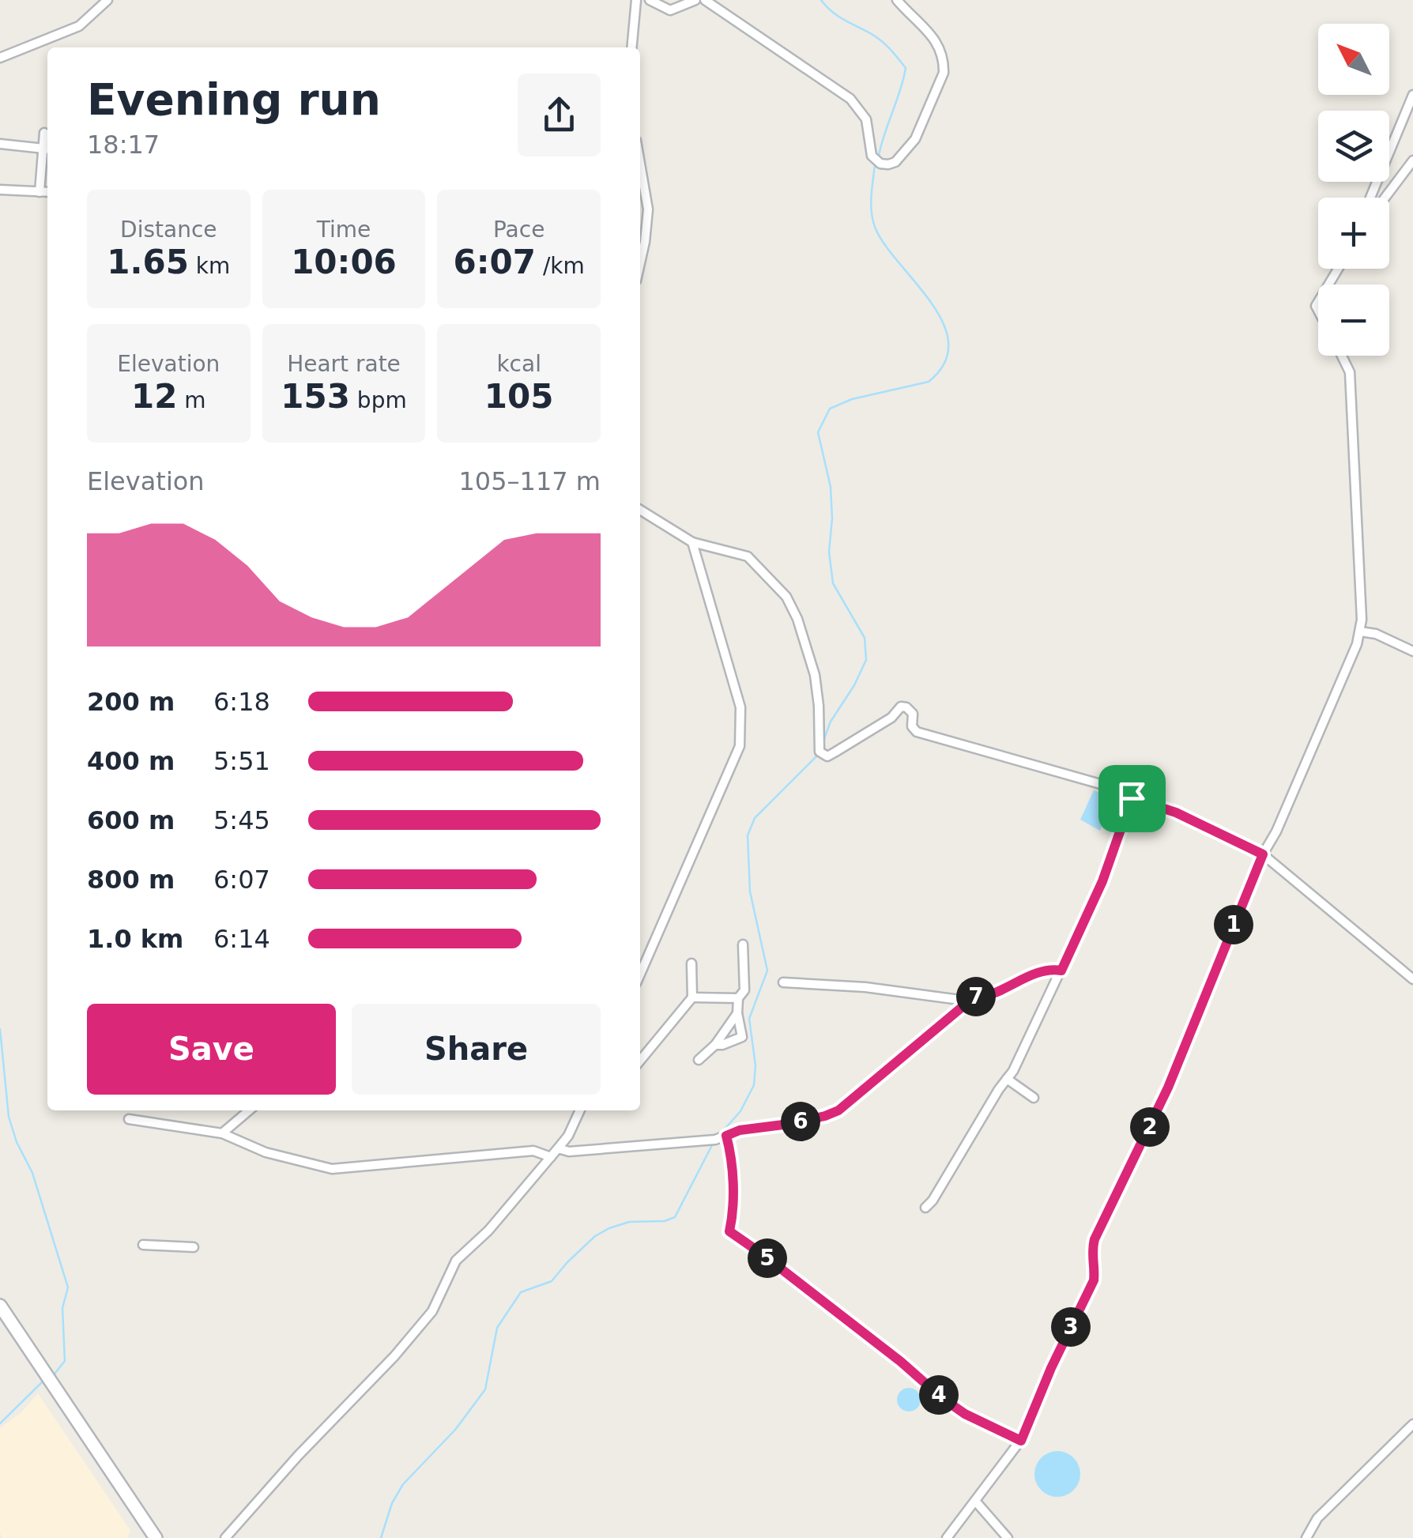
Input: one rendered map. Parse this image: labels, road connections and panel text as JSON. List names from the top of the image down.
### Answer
{
  "north": "top left",
  "page": {
    "map_buttons": ["+", "−"],
    "heading": ["Evening run", "18:17"],
    "stats": [
      ["Distance", "1.65 km"],
      ["Time", "10:06"],
      ["Pace", "6:07 /km"],
      ["Elevation", "12 m"],
      ["Heart rate", "153 bpm"],
      ["kcal", "105"]
    ],
    "chart": ["Elevation", "105–117 m"],
    "list": [
      {
        "name": "200 m",
        "note": "6:18"
      },
      {
        "name": "400 m",
        "note": "5:51"
      },
      {
        "name": "600 m",
        "note": "5:45"
      },
      {
        "name": "800 m",
        "note": "6:07"
      },
      {
        "name": "1.0 km",
        "note": "6:14"
      }
    ],
    "pins": [
      "1",
      "7",
      "6",
      "2",
      "5",
      "3",
      "4"
    ],
    "buttons": ["Save", "Share"]
  }
}
